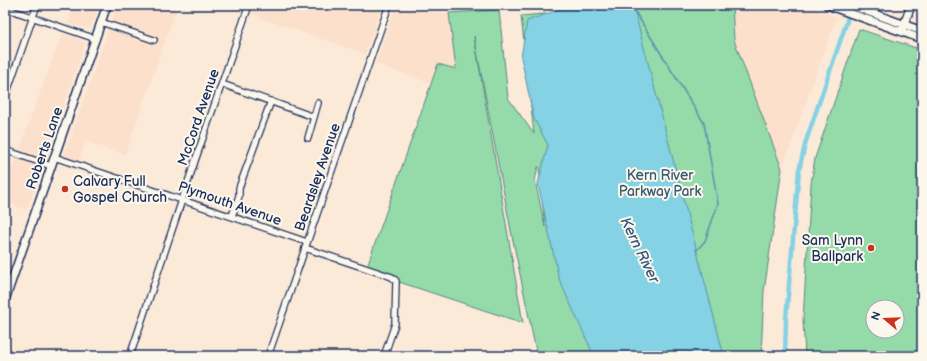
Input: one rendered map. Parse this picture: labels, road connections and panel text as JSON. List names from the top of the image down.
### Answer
{
  "streets": {
    "main road": ["Roberts Lane"],
    "street": ["McCord Avenue", "Beardsley Avenue", "Plymouth Avenue"]
  },
  "crossings": [
    ["McCord Avenue", "Plymouth Avenue"],
    ["Roberts Lane", "Plymouth Avenue"],
    ["Beardsley Avenue", "Plymouth Avenue"]
  ],
  "water": ["Kern River"],
  "parks": ["Kern River Parkway Park"],
  "places": ["Calvary Full Gospel Church", "Sam Lynn Ballpark"],
  "north": "left"
}
